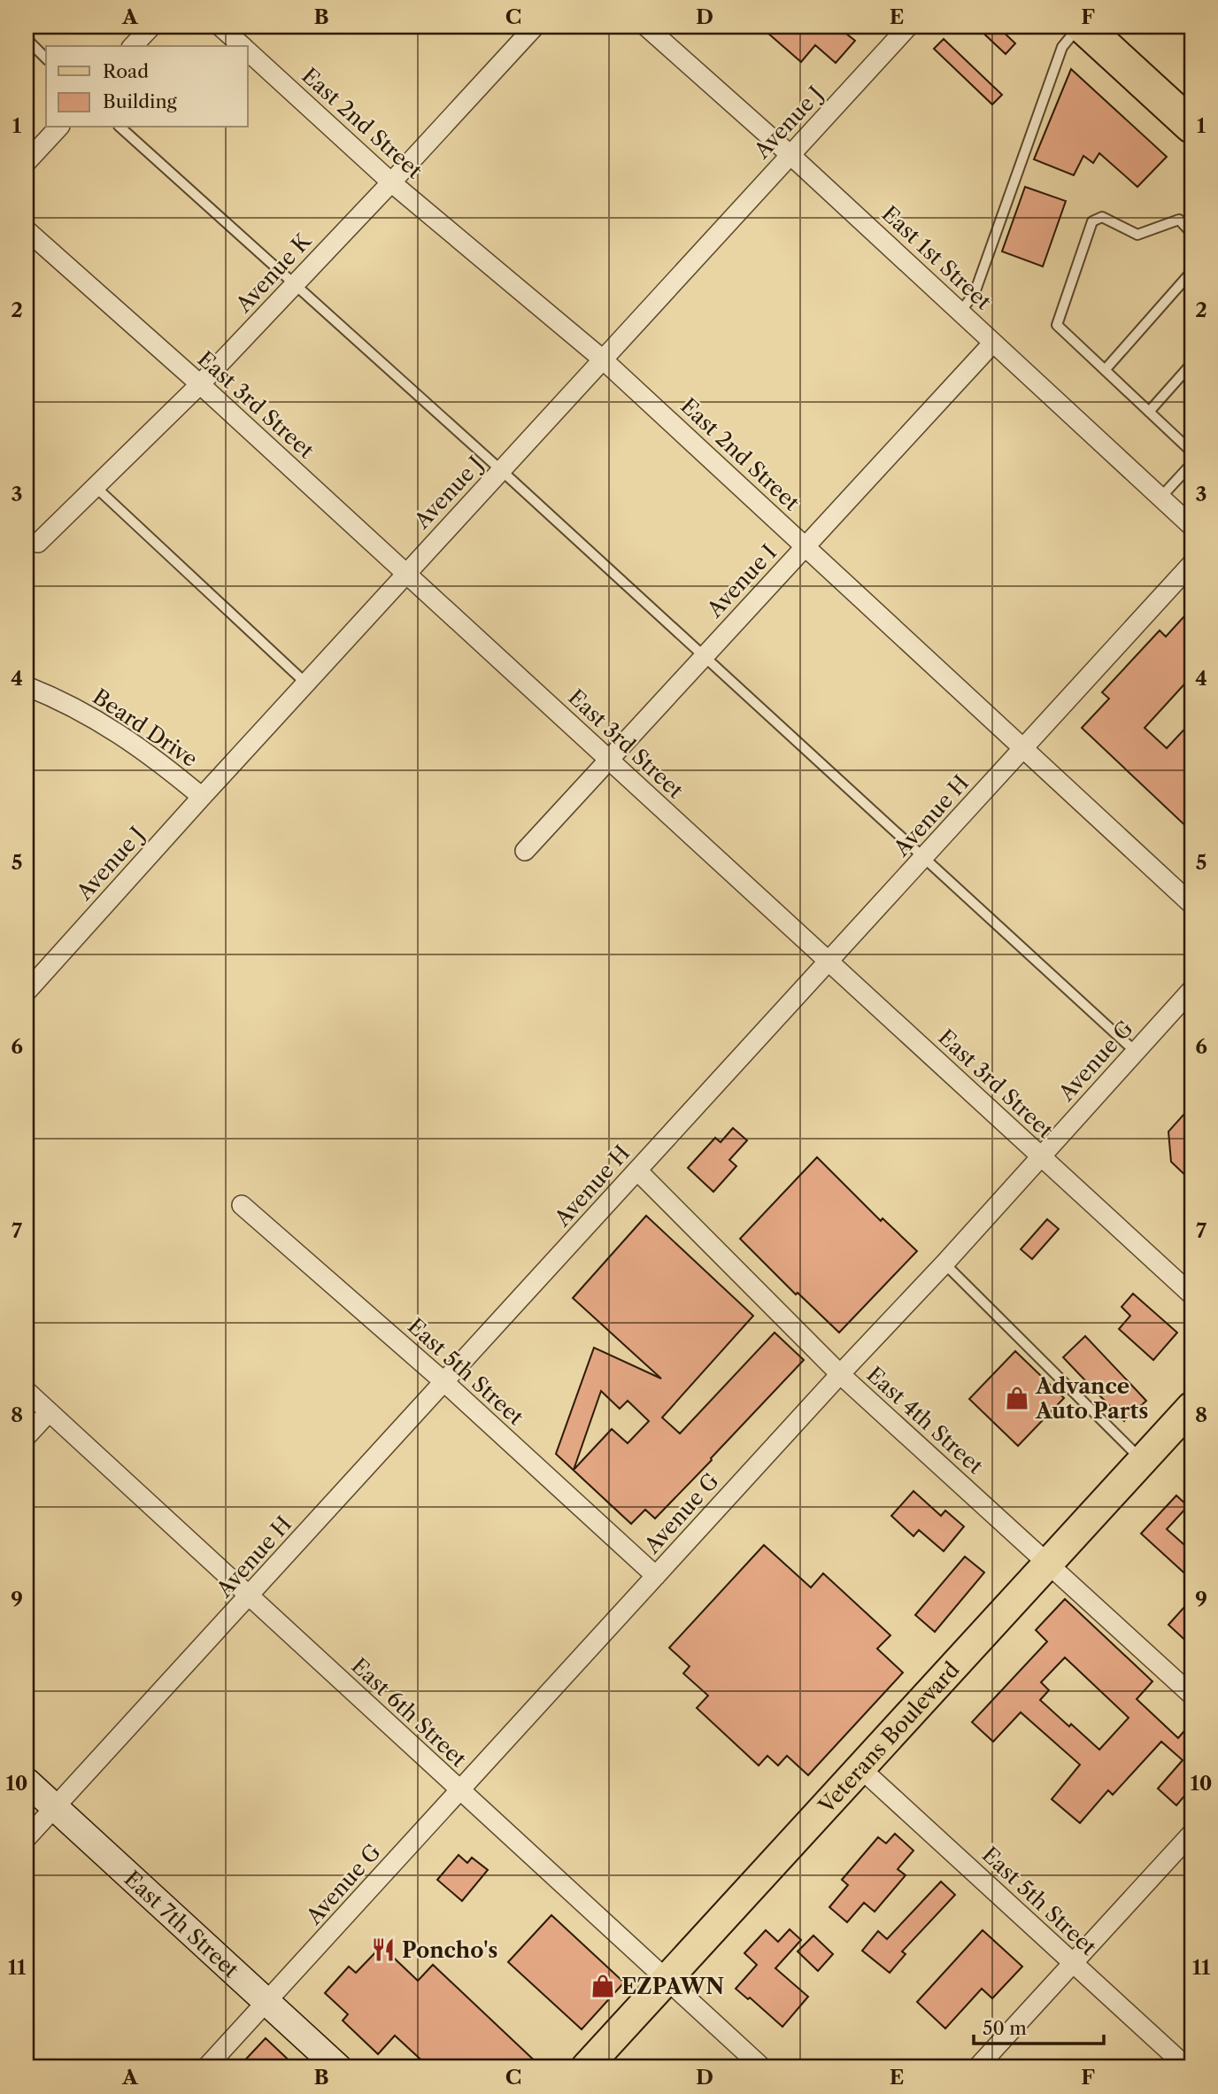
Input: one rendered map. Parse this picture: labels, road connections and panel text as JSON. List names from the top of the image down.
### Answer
{
  "streets": {
    "main road": ["Veterans Boulevard"],
    "street": [
      "Avenue J",
      "East 2nd Street",
      "East 1st Street",
      "Avenue K",
      "East 3rd Street",
      "Avenue I",
      "Beard Drive",
      "Avenue H",
      "Avenue G",
      "East 5th Street",
      "East 4th Street",
      "East 6th Street",
      "East 7th Street"
    ]
  },
  "crossings": [
    ["Avenue J", "East 2nd Street"],
    ["Avenue J", "East 1st Street"],
    ["Avenue J", "East 3rd Street"],
    ["Avenue J", "Beard Drive"],
    ["East 2nd Street", "Avenue K"],
    ["East 2nd Street", "Avenue I"],
    ["East 2nd Street", "Avenue H"],
    ["East 1st Street", "Avenue I"],
    ["Avenue K", "East 3rd Street"],
    ["East 3rd Street", "Avenue I"],
    ["East 3rd Street", "Avenue H"],
    ["East 3rd Street", "Avenue G"],
    ["Avenue H", "East 5th Street"],
    ["Avenue H", "East 4th Street"],
    ["Avenue H", "East 6th Street"],
    ["Avenue H", "East 7th Street"],
    ["Avenue G", "East 5th Street"],
    ["Avenue G", "East 4th Street"],
    ["Avenue G", "East 6th Street"],
    ["Avenue G", "East 7th Street"],
    ["East 5th Street", "Veterans Boulevard"],
    ["East 4th Street", "Veterans Boulevard"],
    ["East 6th Street", "Veterans Boulevard"]
  ],
  "places": {
    "shop": ["Advance Auto Parts", "EZPAWN"],
    "restaurant": ["Poncho's"]
  },
  "legend": ["Road", "Building"],
  "scale_bar": "50 m",
  "grid": {
    "columns": [
      "A",
      "B",
      "C",
      "D",
      "E",
      "F"
    ],
    "rows": [
      "1",
      "2",
      "3",
      "4",
      "5",
      "6",
      "7",
      "8",
      "9",
      "10",
      "11"
    ]
  }
}
